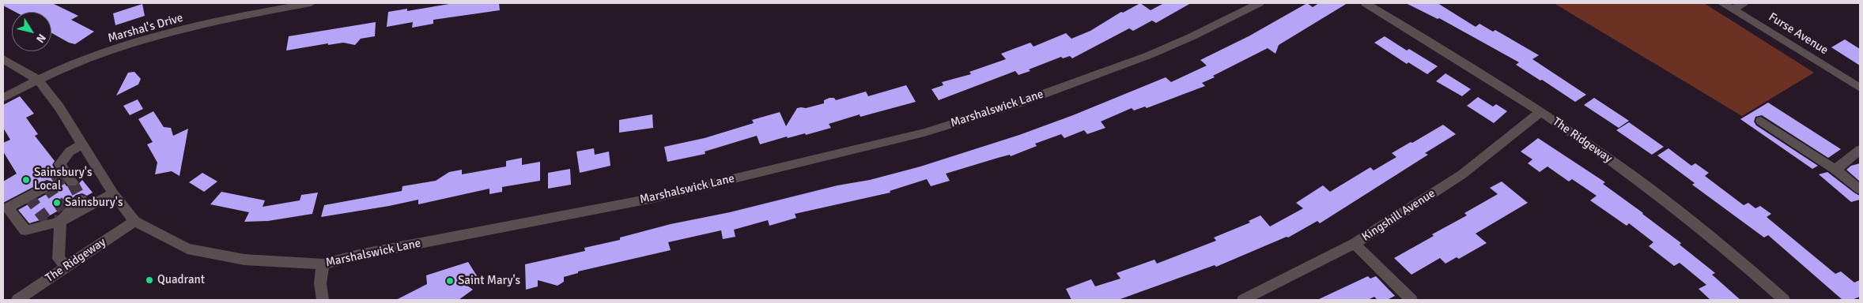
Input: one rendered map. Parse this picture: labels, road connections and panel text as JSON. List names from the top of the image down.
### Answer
{
  "streets": {
    "street": [
      "Marshal's Drive",
      "Furse Avenue",
      "Marshalswick Lane",
      "The Ridgeway",
      "Kingshill Avenue"
    ]
  },
  "crossings": [
    ["Marshal's Drive", "Marshalswick Lane"],
    ["Marshalswick Lane", "The Ridgeway"],
    ["The Ridgeway", "Kingshill Avenue"]
  ],
  "places": [
    "Sainsbury's Local",
    "Sainsbury's",
    "Quadrant",
    "Saint Mary's"
  ],
  "north": "bottom right"
}
